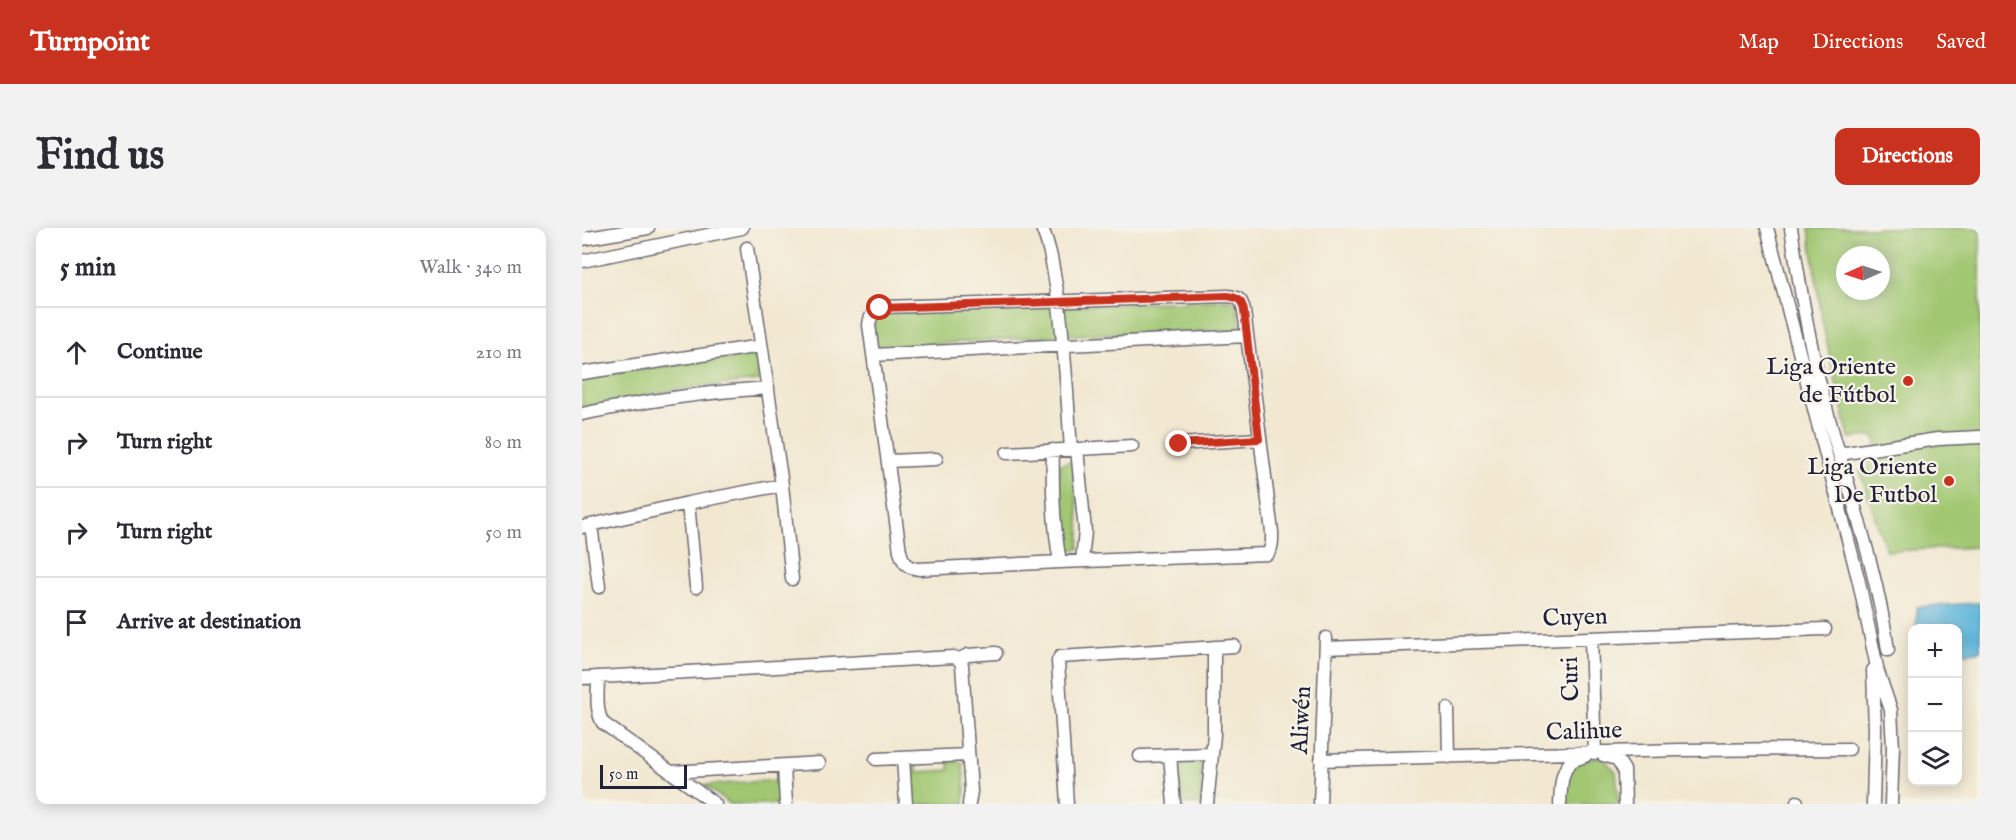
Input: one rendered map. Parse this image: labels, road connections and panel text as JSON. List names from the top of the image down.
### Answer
{
  "streets": {
    "street": [
      "Cuyen",
      "Curi",
      "Aliwén",
      "Calihue"
    ]
  },
  "crossings": [
    ["Cuyen", "Curi"],
    ["Cuyen", "Aliwén"],
    ["Curi", "Calihue"],
    ["Aliwén", "Calihue"]
  ],
  "places": ["Liga Oriente de Fútbol", "Liga Oriente De Futbol"],
  "scale_bar": "50 m",
  "north": "left",
  "page": {
    "header": "Turnpoint",
    "nav": ["Map", "Directions", "Saved"],
    "buttons": "Directions",
    "title": "Find us",
    "heading": ["5 min", "Walk · 340 m"],
    "list": [
      ["Continue", "210 m"],
      ["Turn right", "80 m"],
      ["Turn right", "50 m"],
      "Arrive at destination"
    ],
    "map_buttons": ["+", "−"],
    "scale": "50 m"
  }
}
